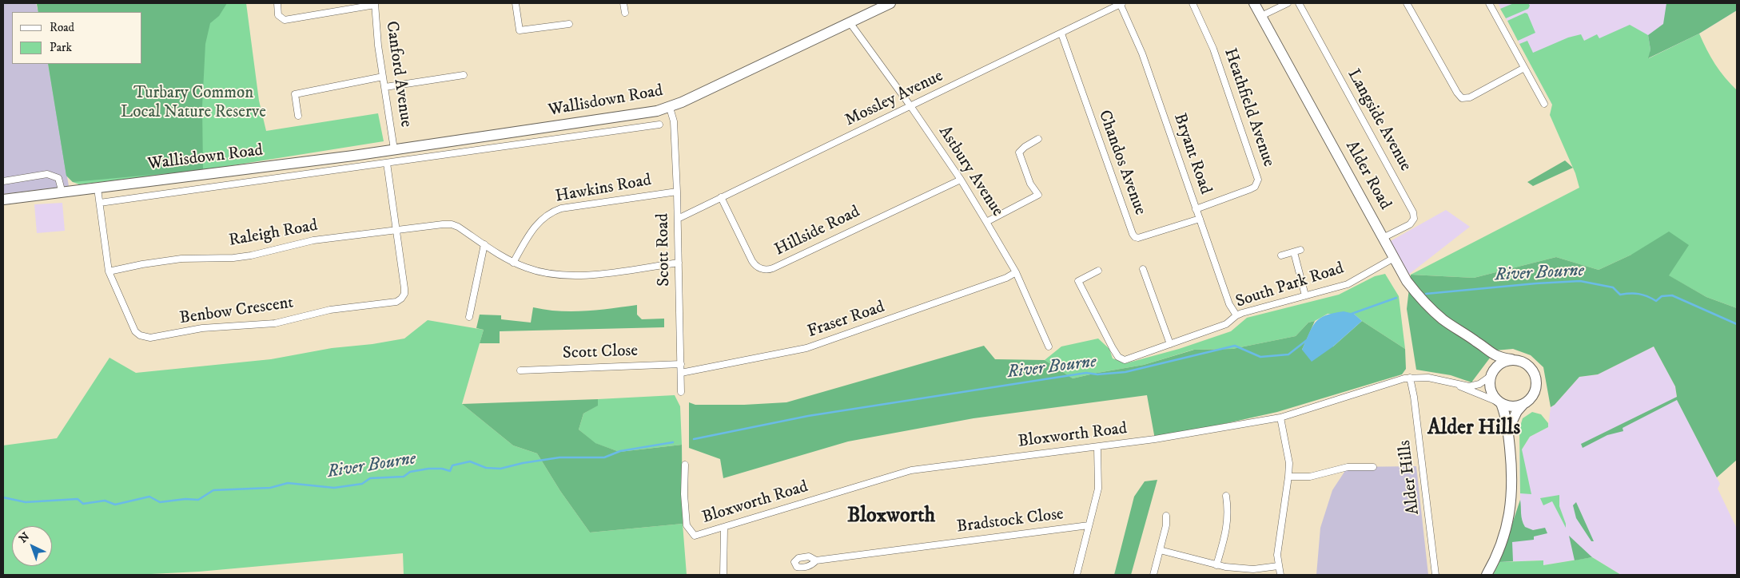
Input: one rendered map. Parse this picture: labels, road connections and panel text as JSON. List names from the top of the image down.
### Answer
{
  "streets": {
    "main road": ["Wallisdown Road", "Alder Road"],
    "street": [
      "Canford Avenue",
      "Mossley Avenue",
      "Heathfield Avenue",
      "Langside Avenue",
      "Bryant Road",
      "Chandos Avenue",
      "Astbury Avenue",
      "Hawkins Road",
      "Hillside Road",
      "Raleigh Road",
      "Scott Road",
      "South Park Road",
      "Benbow Crescent",
      "Fraser Road",
      "Scott Close",
      "Bloxworth Road",
      "Alder Hills",
      "Bradstock Close"
    ]
  },
  "crossings": [
    ["Canford Avenue", "Wallisdown Road"],
    ["Mossley Avenue", "Bryant Road"],
    ["Mossley Avenue", "Chandos Avenue"],
    ["Mossley Avenue", "Astbury Avenue"],
    ["Mossley Avenue", "Hillside Road"],
    ["Mossley Avenue", "Scott Road"],
    ["Wallisdown Road", "Astbury Avenue"],
    ["Wallisdown Road", "Scott Road"],
    ["Wallisdown Road", "Benbow Crescent"],
    ["Heathfield Avenue", "Bryant Road"],
    ["Langside Avenue", "Alder Road"],
    ["Bryant Road", "Chandos Avenue"],
    ["Bryant Road", "South Park Road"],
    ["Astbury Avenue", "Hillside Road"],
    ["Astbury Avenue", "Fraser Road"],
    ["Alder Road", "South Park Road"],
    ["Alder Road", "Bloxworth Road"],
    ["Hawkins Road", "Raleigh Road"],
    ["Hawkins Road", "Scott Road"],
    ["Raleigh Road", "Scott Road"],
    ["Raleigh Road", "Benbow Crescent"],
    ["Scott Road", "Fraser Road"],
    ["Scott Road", "Scott Close"],
    ["Bloxworth Road", "Alder Hills"]
  ],
  "districts": ["Alder Hills", "Bloxworth"],
  "water": ["River Bourne"],
  "parks": ["Turbary Common Local Nature Reserve"],
  "legend": ["Road", "Park"],
  "north": "top left"
}
